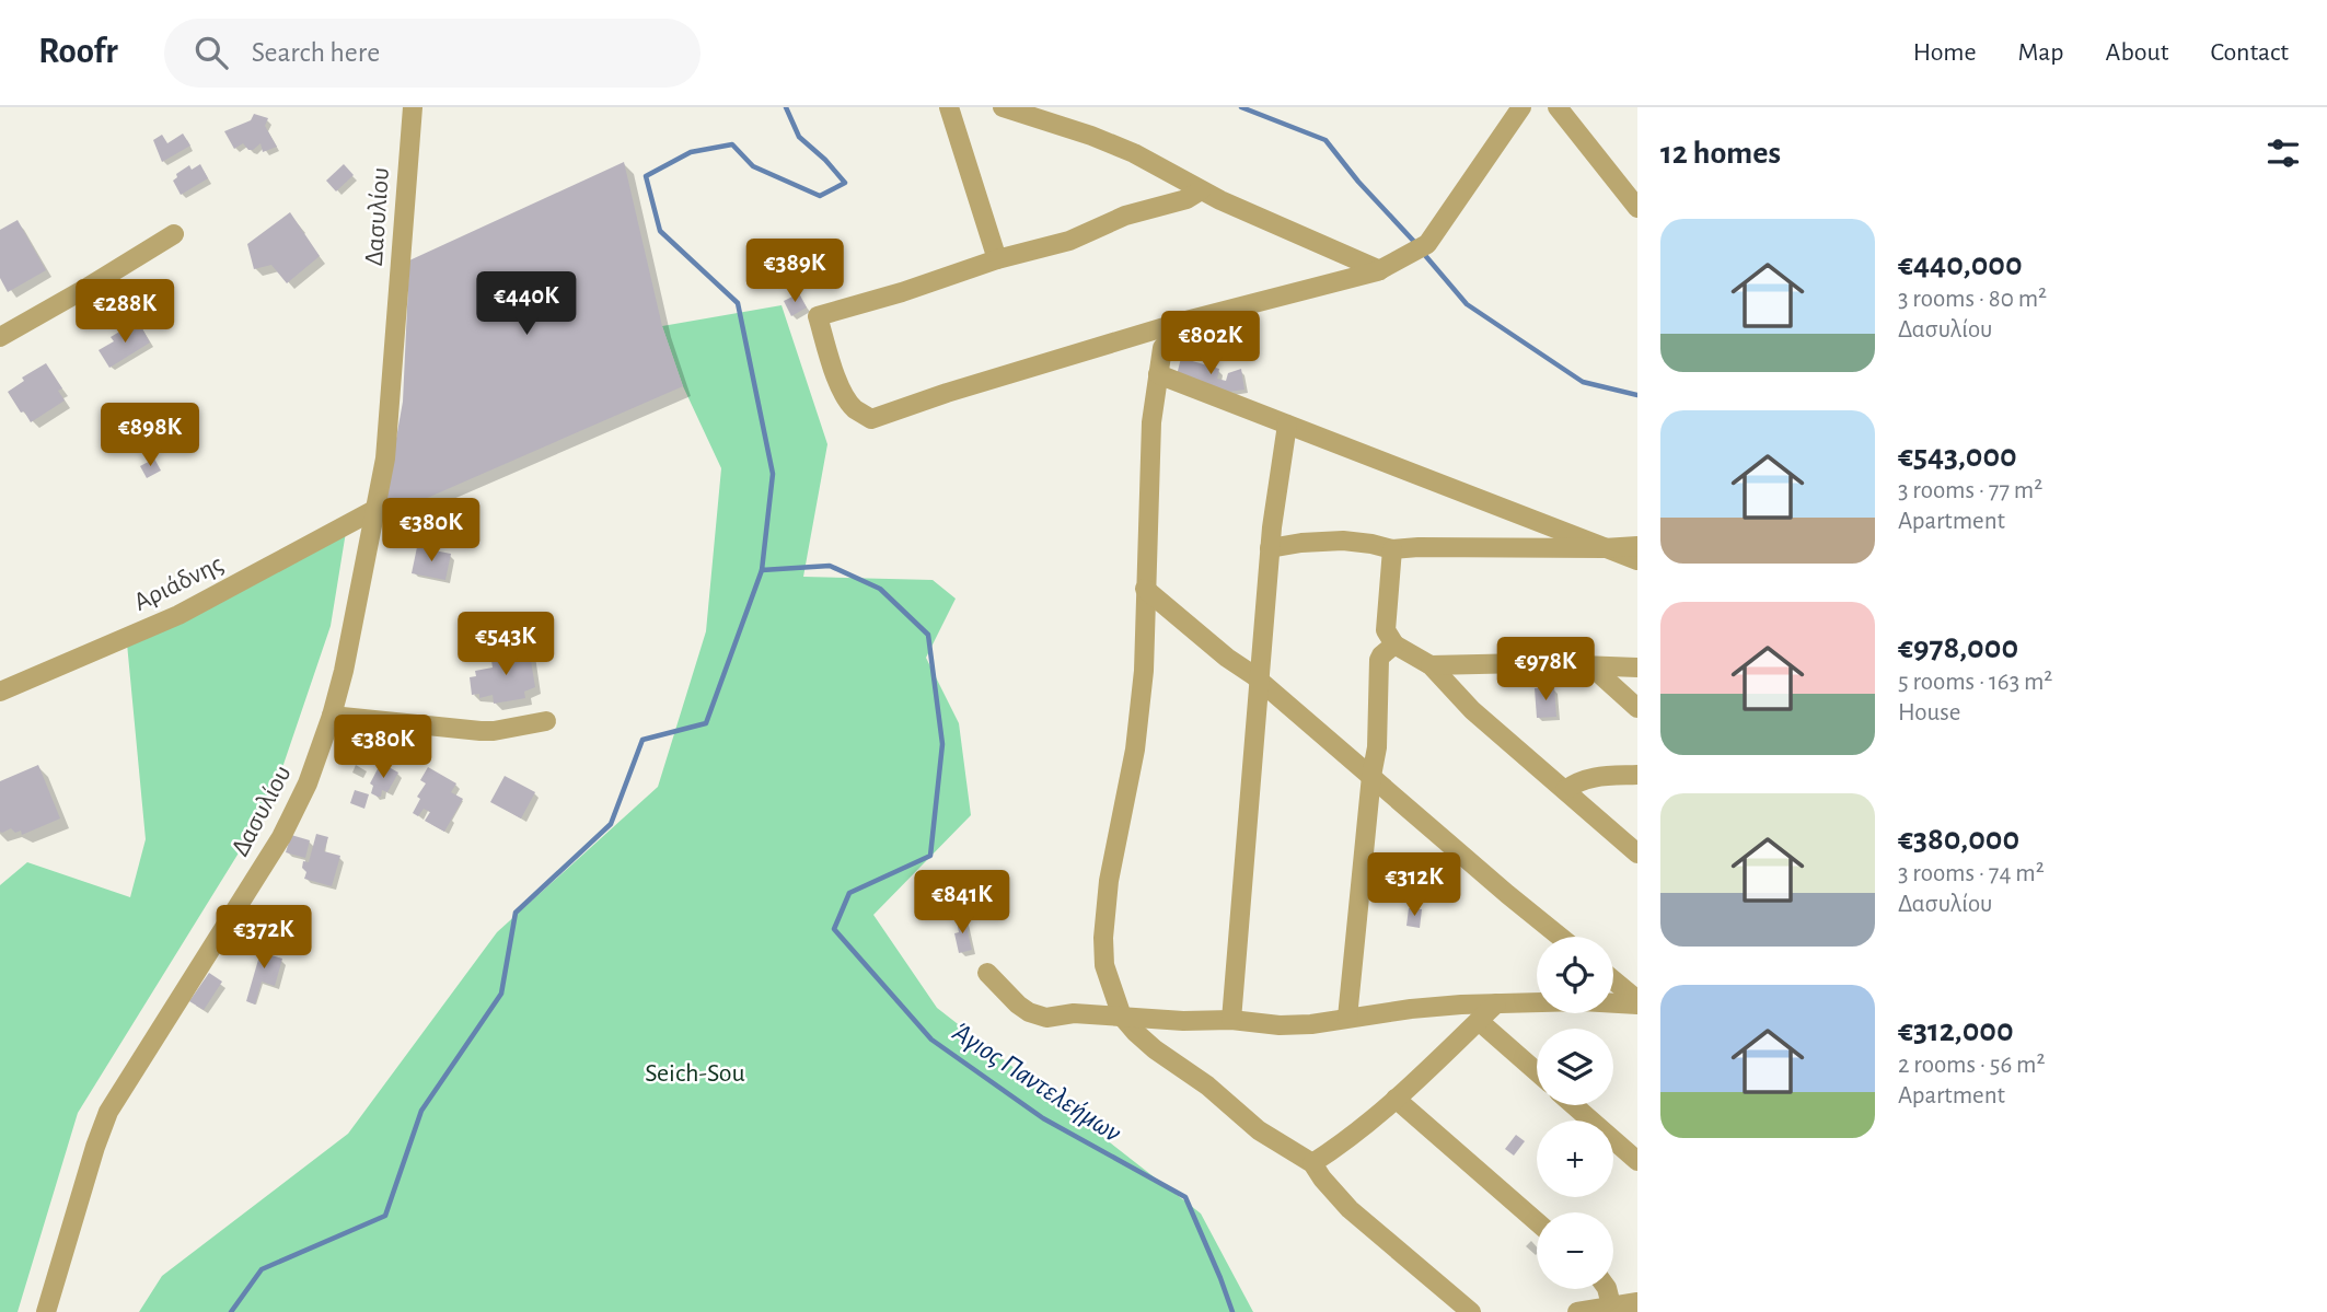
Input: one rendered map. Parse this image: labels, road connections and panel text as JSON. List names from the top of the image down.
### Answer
{
  "streets": {
    "street": ["Δασυλίου", "Αριάδνης"]
  },
  "crossings": [
    ["Δασυλίου", "Αριάδνης"]
  ],
  "water": ["Άγιος Παντελεήμων"],
  "parks": ["Seich-Sou"],
  "page": {
    "header": "Roofr",
    "search": "Search here",
    "nav": [
      "Home",
      "Map",
      "About",
      "Contact"
    ],
    "heading": "12 homes",
    "list": [
      {
        "name": "€440,000",
        "note": "3 rooms · 80 m² · Δασυλίου"
      },
      {
        "name": "€543,000",
        "note": "3 rooms · 77 m² · Apartment"
      },
      {
        "name": "€978,000",
        "note": "5 rooms · 163 m² · House"
      },
      {
        "name": "€380,000",
        "note": "3 rooms · 74 m² · Δασυλίου"
      },
      {
        "name": "€312,000",
        "note": "2 rooms · 56 m² · Apartment"
      }
    ],
    "price": [
      "€389K",
      "€440K",
      "€288K",
      "€802K",
      "€898K",
      "€380K",
      "€543K",
      "€978K",
      "€380K",
      "€312K",
      "€841K",
      "€372K"
    ],
    "map_buttons": ["+", "−"]
  }
}
